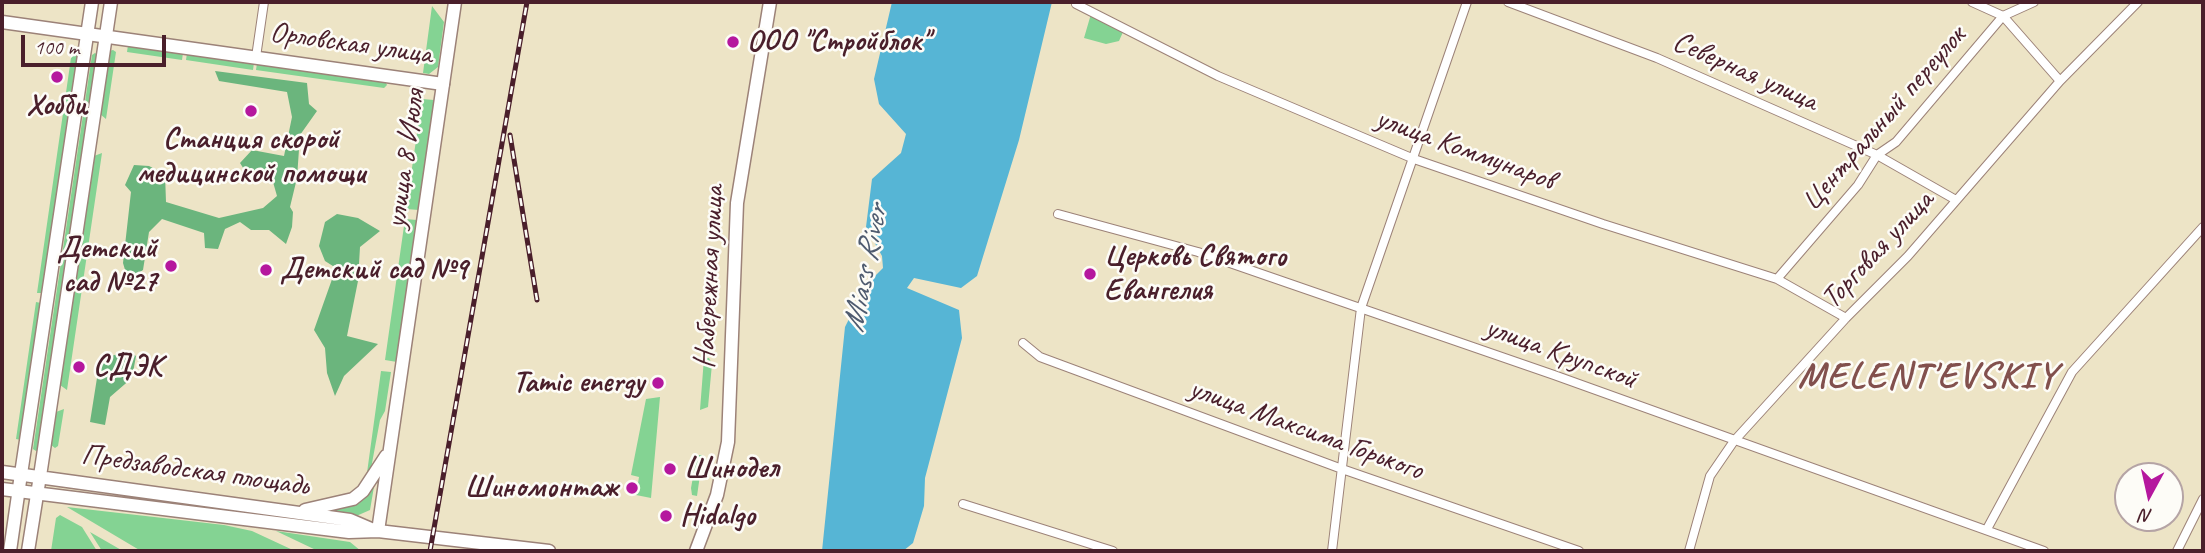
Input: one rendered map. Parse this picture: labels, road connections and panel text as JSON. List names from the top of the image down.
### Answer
{
  "streets": {
    "main road": [
      "Орловская улица",
      "улица 8 Июля",
      "Набережная улица",
      "Предзаводская площадь"
    ],
    "street": [
      "Северная улица",
      "Центральный переулок",
      "улица Коммунаров",
      "Торговая улица",
      "улица Крупской",
      "улица Максима Горького"
    ]
  },
  "crossings": [
    ["Орловская улица", "улица 8 Июля"],
    ["Северная улица", "Центральный переулок"],
    ["Северная улица", "Торговая улица"],
    ["Центральный переулок", "улица Коммунаров"],
    ["улица Коммунаров", "Торговая улица"],
    ["улица 8 Июля", "Предзаводская площадь"],
    ["Торговая улица", "улица Крупской"]
  ],
  "districts": ["MELENT'EVSKIY"],
  "water": ["Miass River"],
  "places": [
    "ООО \"Стройблок\"",
    "Хобби",
    "Станция скорой медицинской помощи",
    "Детский сад №27",
    "Детский сад №9",
    "Церковь Святого Евангелия",
    "СДЭК",
    "Tamic energy",
    "Шинодел",
    "Шиномонтаж",
    "Hidalgo"
  ],
  "scale_bar": "100 m",
  "north": "bottom"
}
